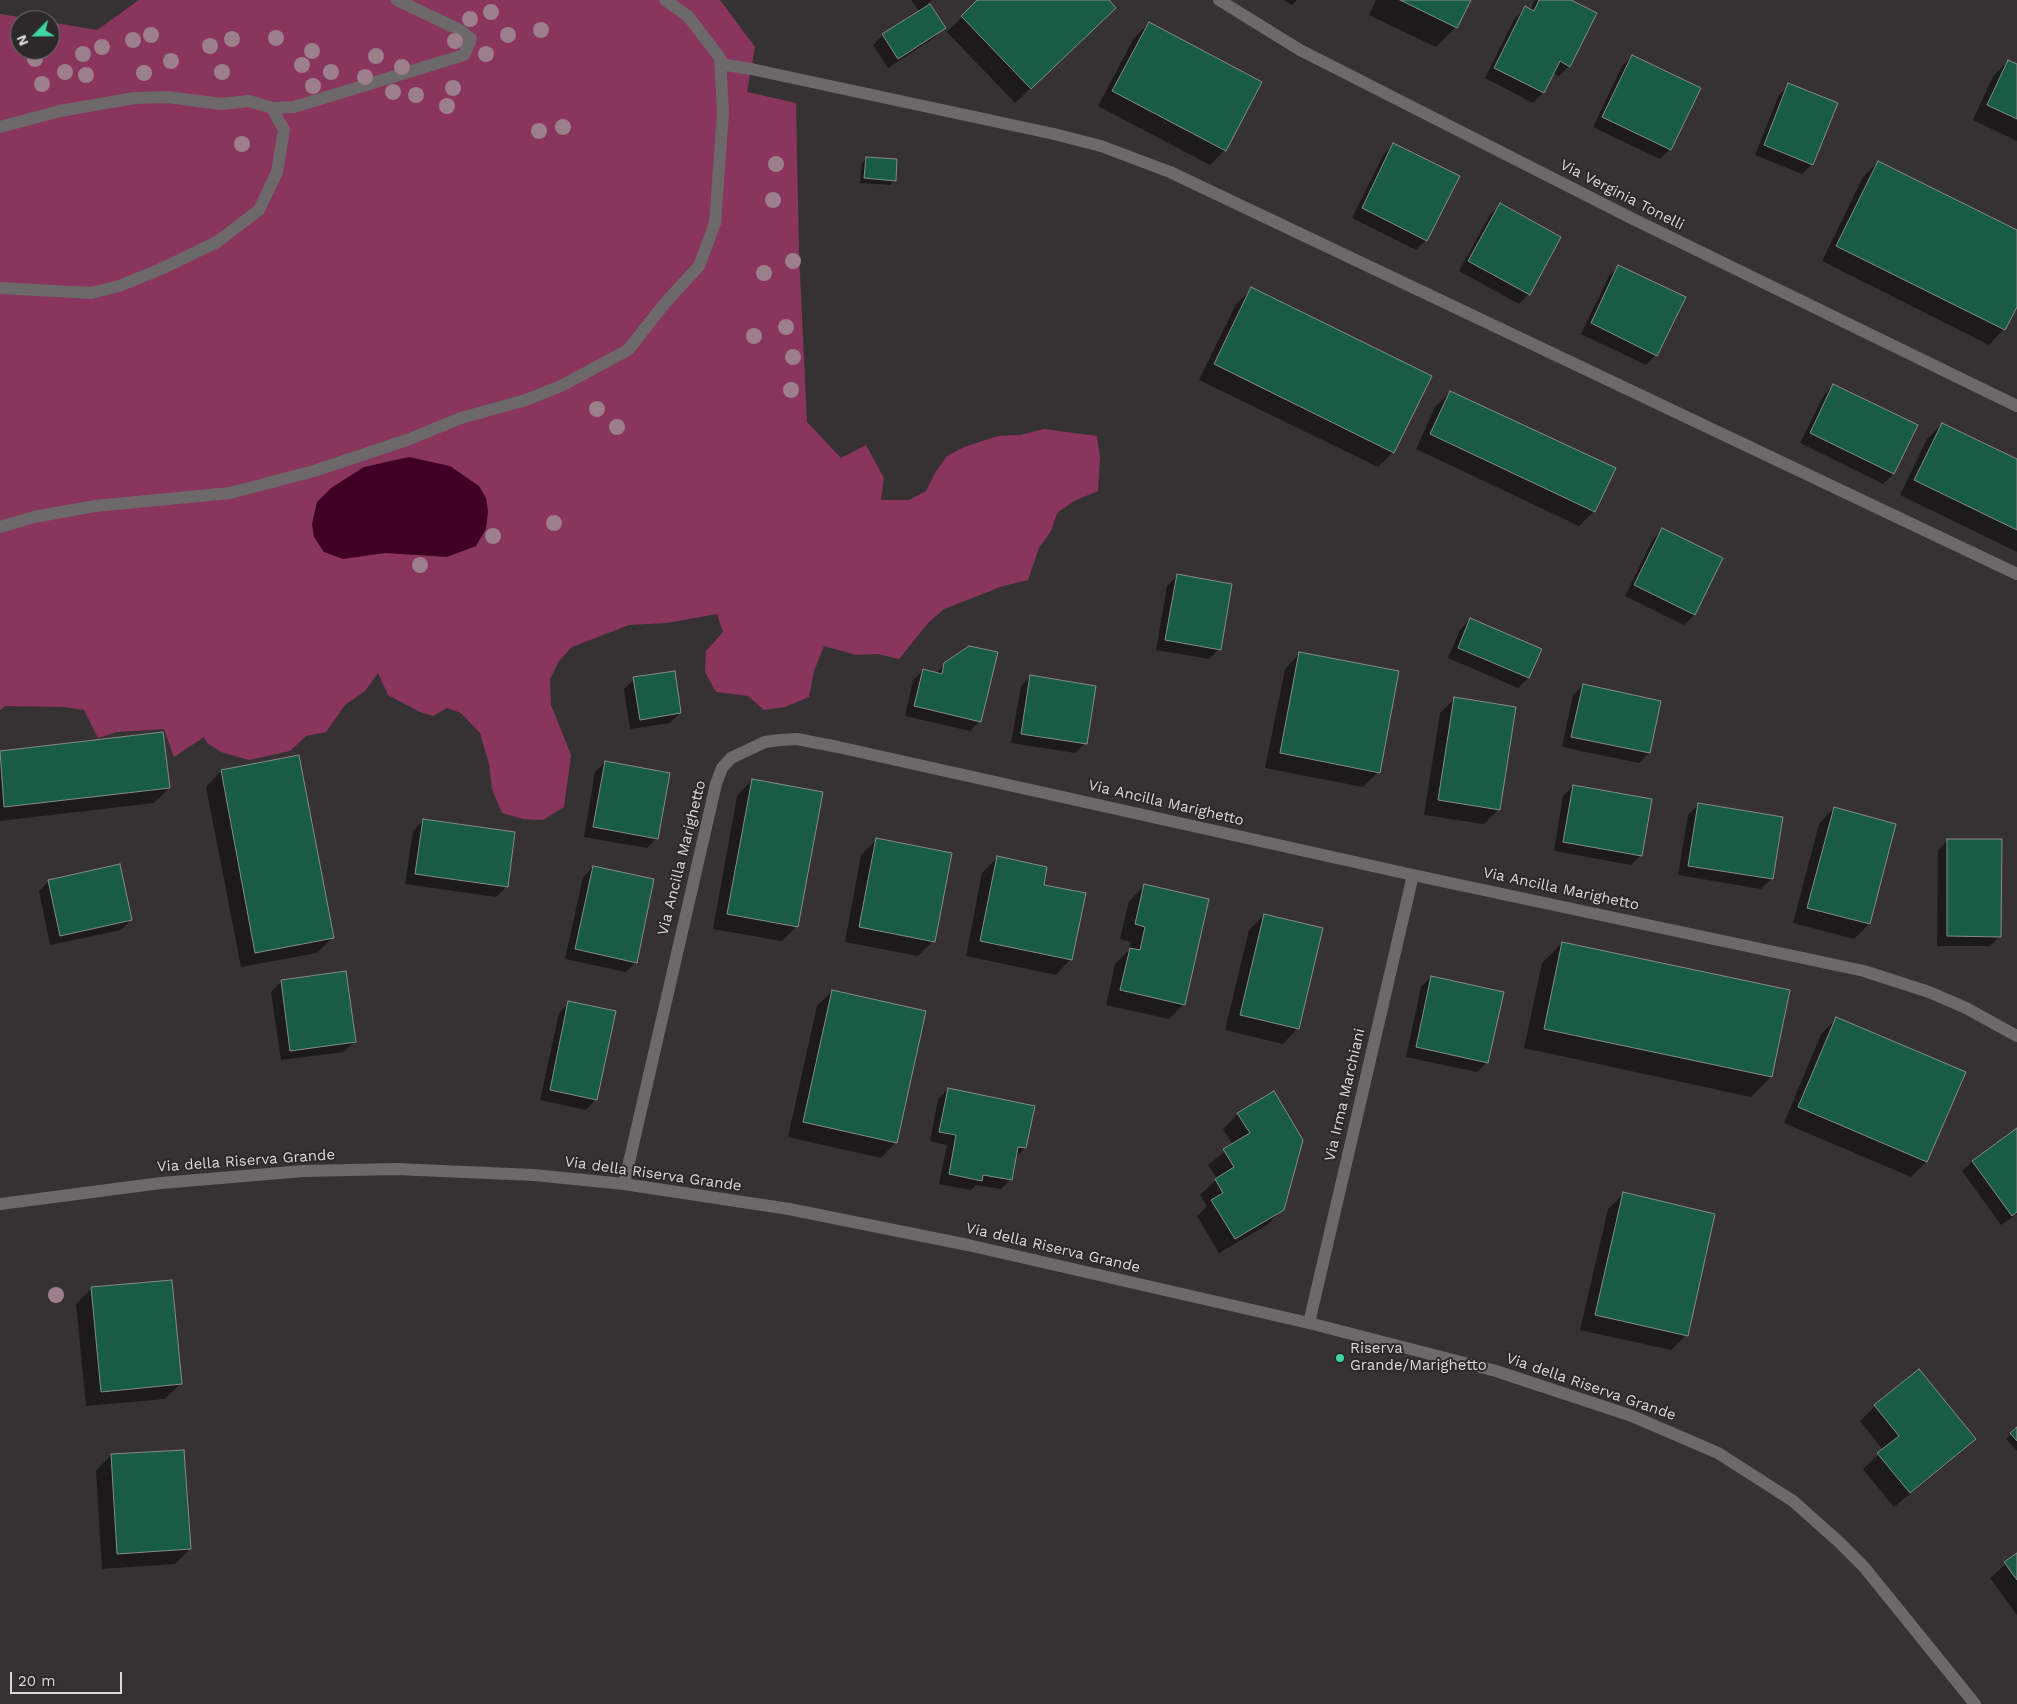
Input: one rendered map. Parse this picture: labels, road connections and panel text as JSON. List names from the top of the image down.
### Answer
{
  "streets": {
    "street": [
      "Via Verginia Tonelli",
      "Via Ancilla Marighetto",
      "Via Irma Marchiani",
      "Via della Riserva Grande"
    ]
  },
  "crossings": [
    ["Via Ancilla Marighetto", "Via Irma Marchiani"],
    ["Via Ancilla Marighetto", "Via della Riserva Grande"],
    ["Via Irma Marchiani", "Via della Riserva Grande"]
  ],
  "places": ["Riserva Grande/Marighetto"],
  "scale_bar": "20 m",
  "north": "bottom left"
}
